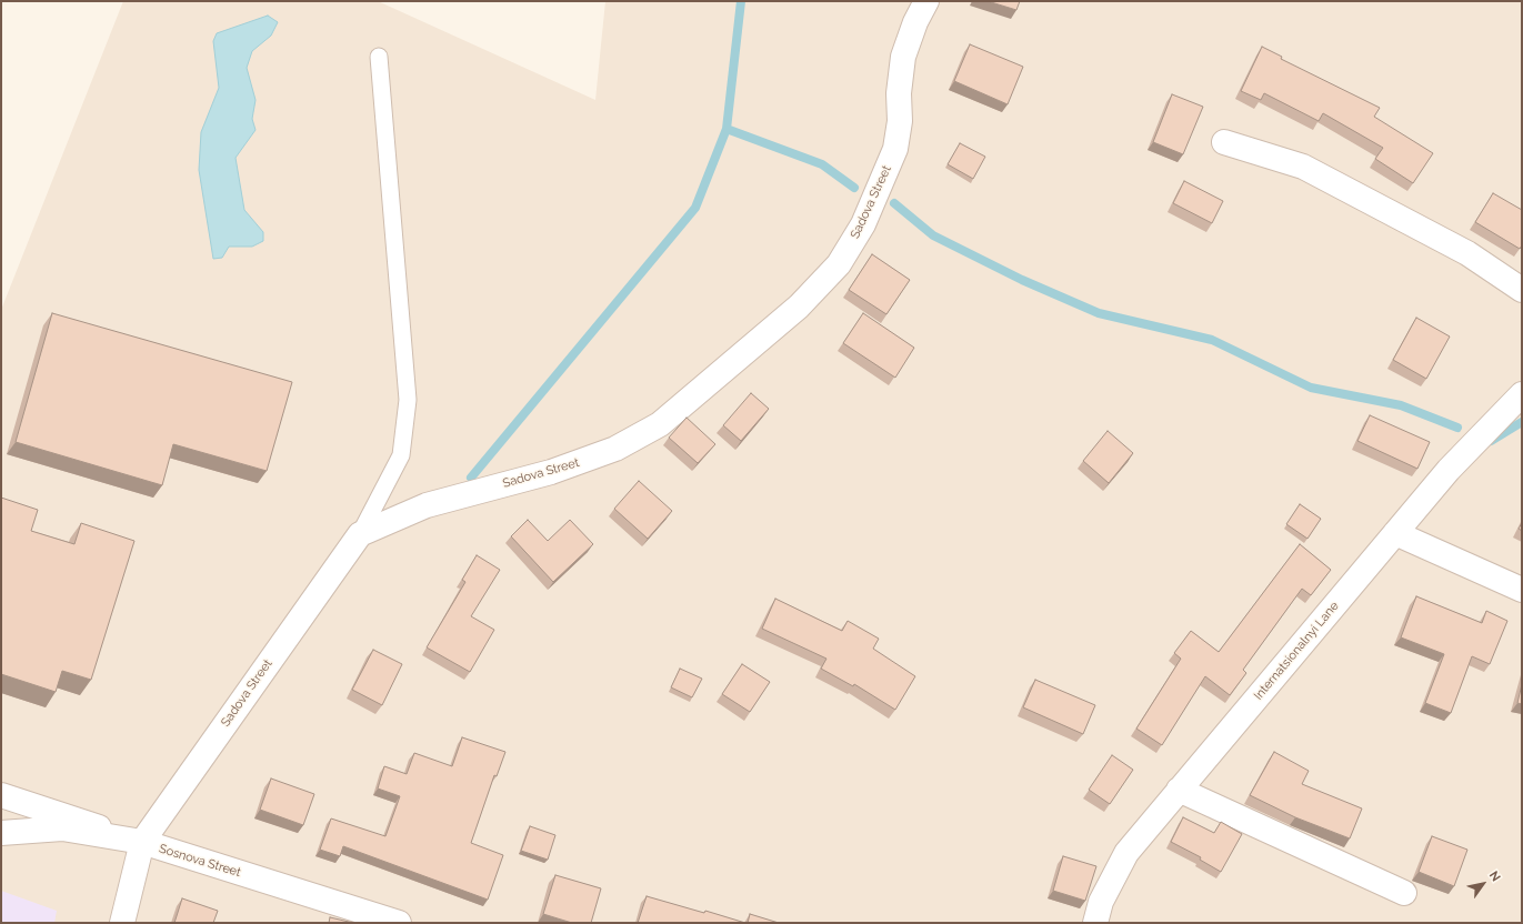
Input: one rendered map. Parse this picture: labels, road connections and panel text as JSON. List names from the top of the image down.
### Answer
{
  "streets": {
    "street": ["Sadova Street", "Internatsionalnyi Lane", "Sosnova Street"]
  },
  "crossings": [
    ["Sadova Street", "Sosnova Street"]
  ],
  "north": "top right"
}
